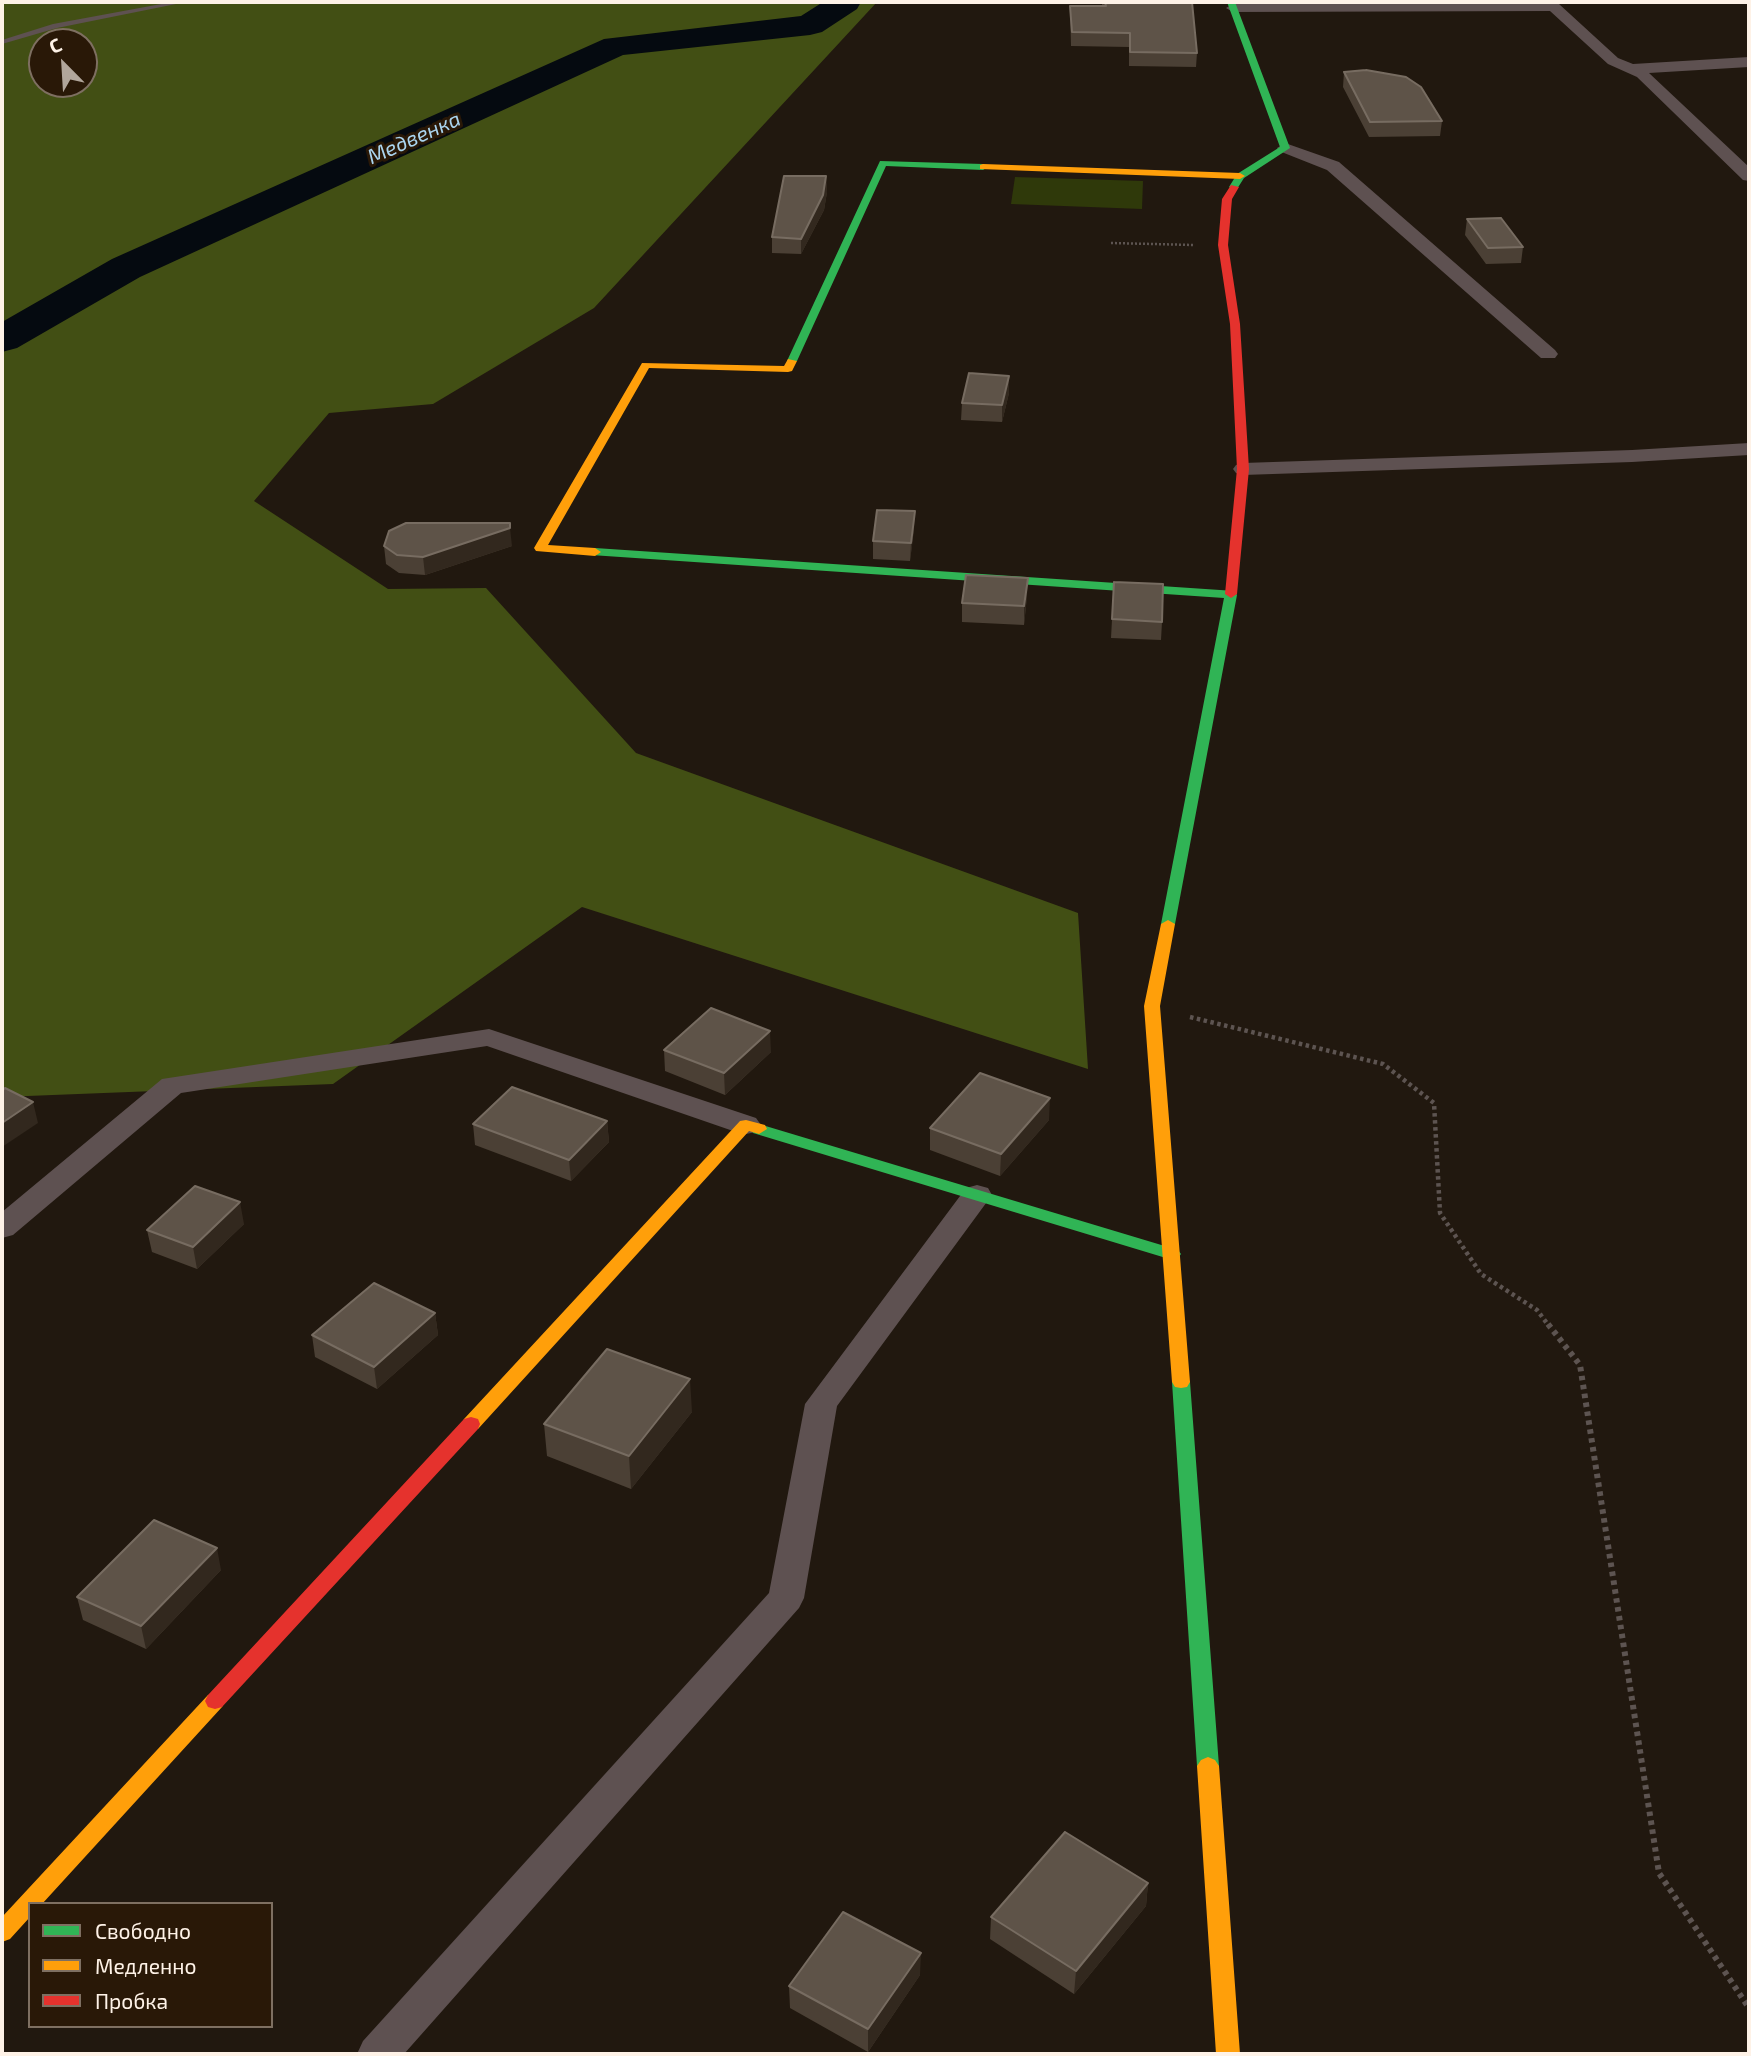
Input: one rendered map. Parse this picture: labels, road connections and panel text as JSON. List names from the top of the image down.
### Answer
{
  "water": ["Медвенка"],
  "legend": ["Свободно", "Медленно", "Пробка"],
  "north": "top left"
}
